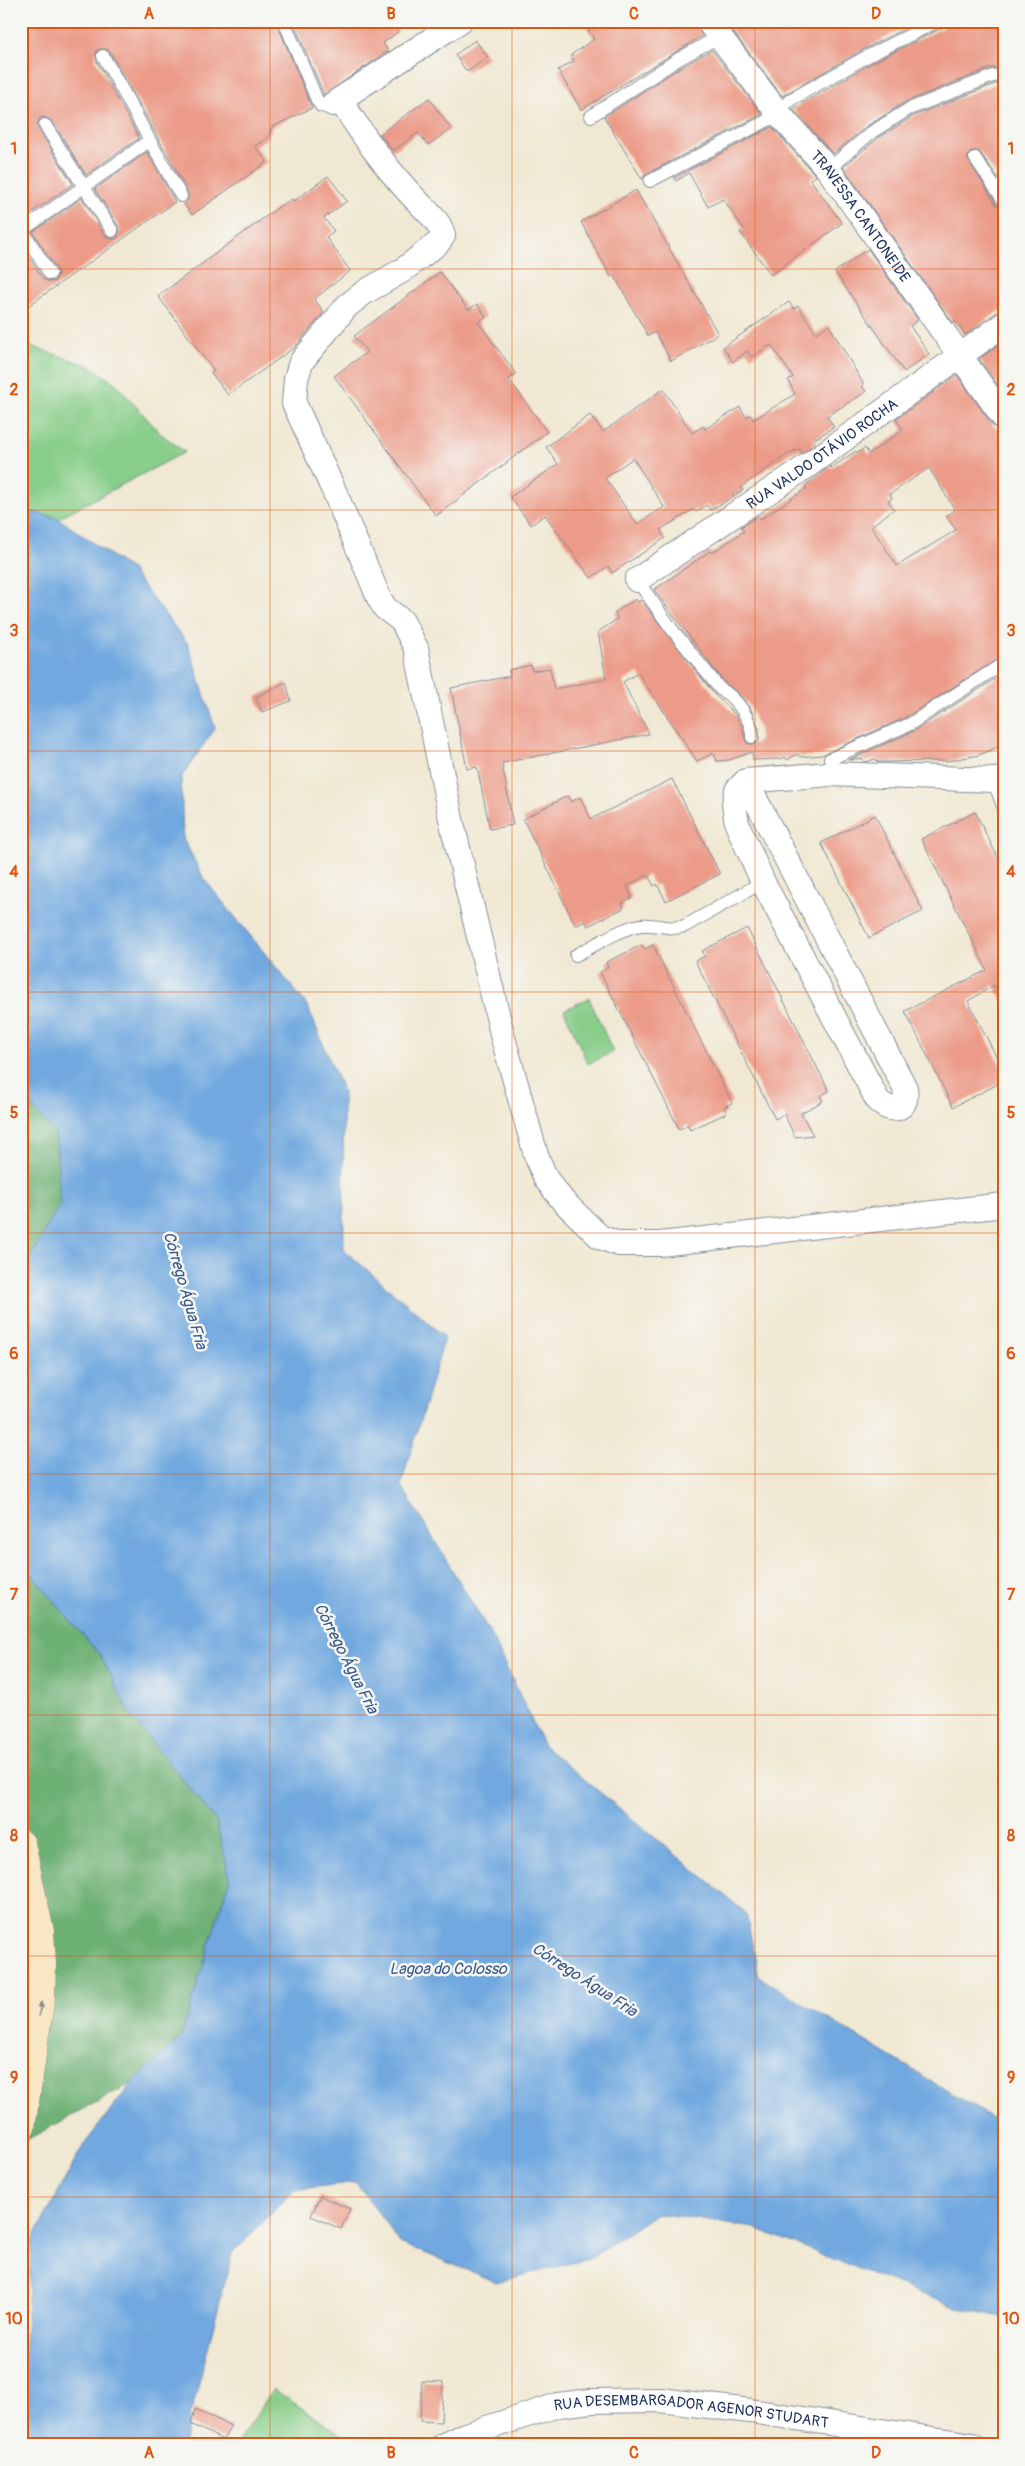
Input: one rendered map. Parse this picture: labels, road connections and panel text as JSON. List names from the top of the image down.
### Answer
{
  "streets": {
    "street": ["TRAVESSA CANTONEIDE", "RUA VALDO OTÁVIO ROCHA", "RUA DESEMBARGADOR AGENOR STUDART"]
  },
  "crossings": [
    ["TRAVESSA CANTONEIDE", "RUA VALDO OTÁVIO ROCHA"]
  ],
  "water": ["Córrego Água Fria", "Lagoa do Colosso"],
  "grid": {
    "columns": [
      "A",
      "B",
      "C",
      "D"
    ],
    "rows": [
      "1",
      "2",
      "3",
      "4",
      "5",
      "6",
      "7",
      "8",
      "9",
      "10"
    ]
  }
}
